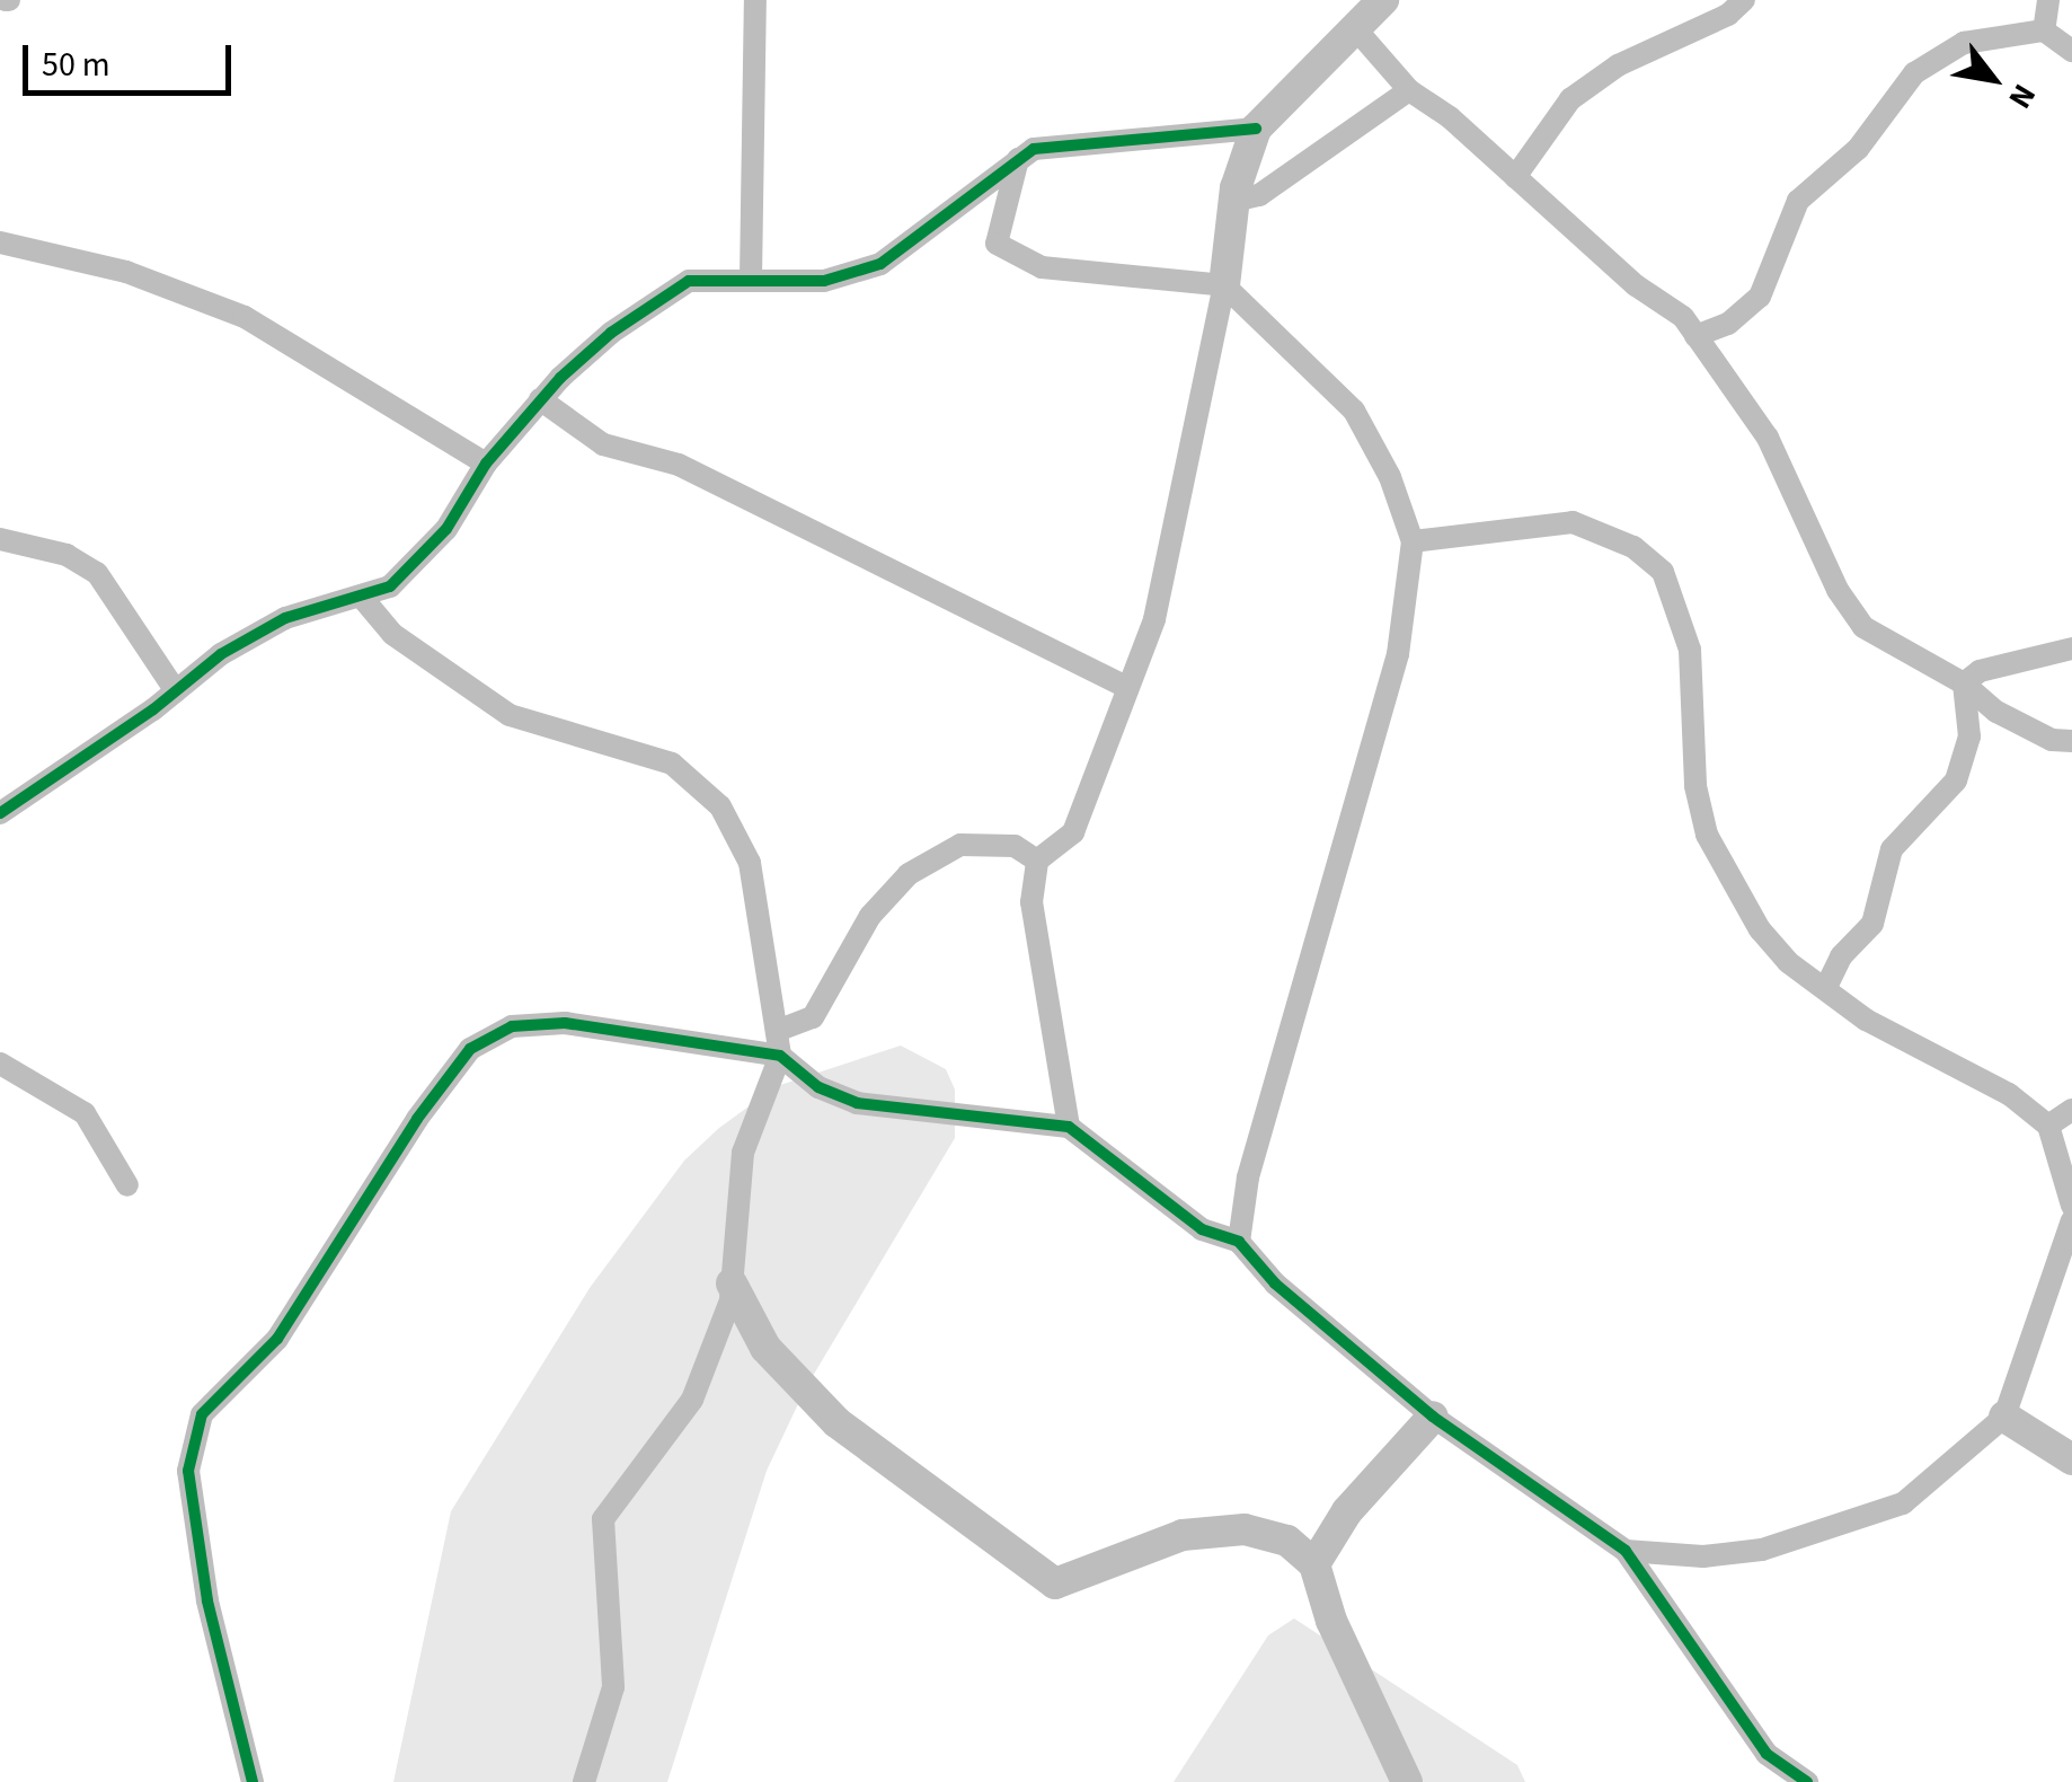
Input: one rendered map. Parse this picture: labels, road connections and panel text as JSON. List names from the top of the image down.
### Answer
{
  "scale_bar": "50 m",
  "north": "bottom right"
}
